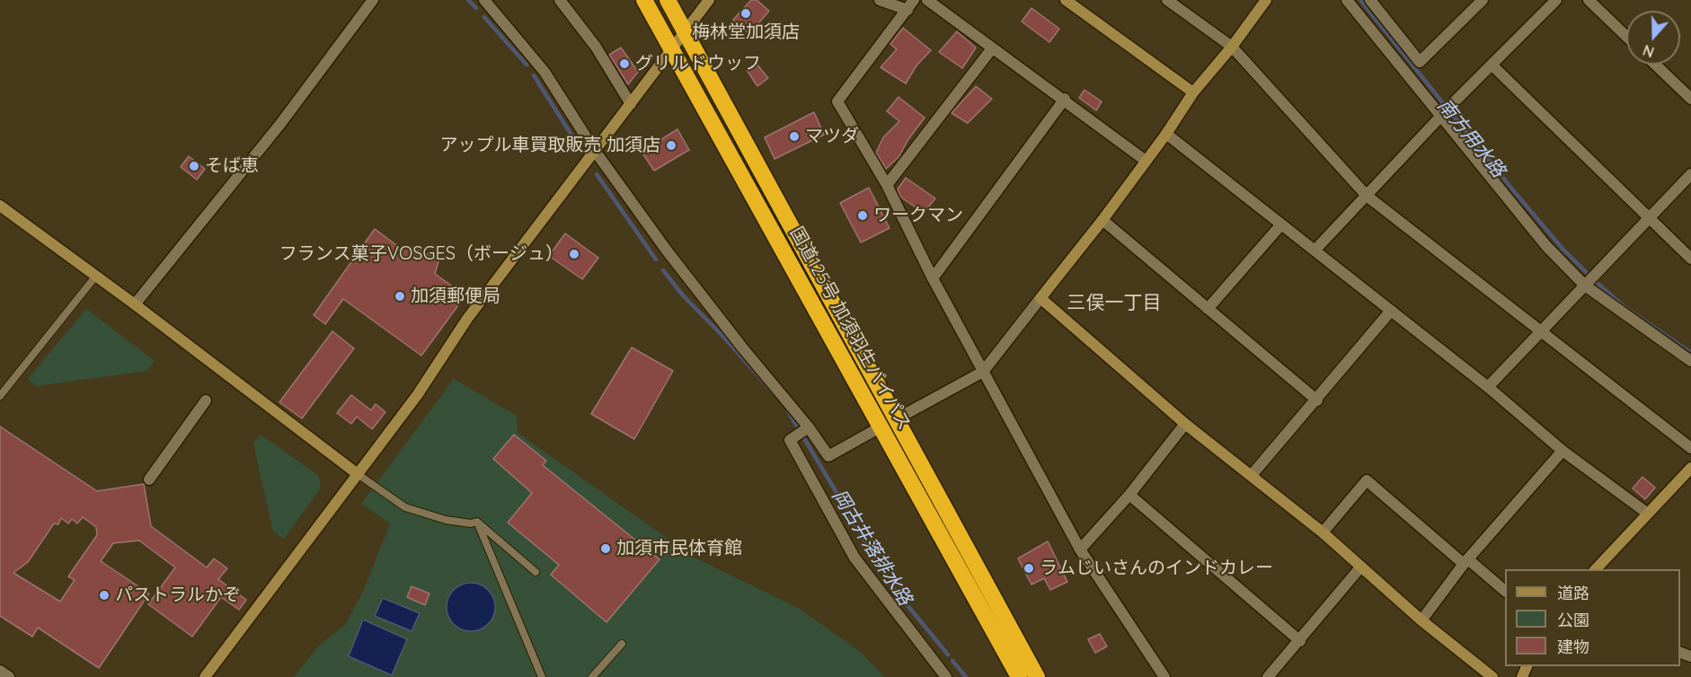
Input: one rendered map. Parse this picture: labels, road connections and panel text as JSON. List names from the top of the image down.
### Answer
{
  "streets": {
    "highway": ["国道125号 加須羽生バイパス"]
  },
  "districts": ["三俣一丁目"],
  "water": ["南方用水路", "岡古井落排水路"],
  "places": [
    "梅林堂加須店",
    "グリルドウッフ",
    "マツダ",
    "アップル車買取販売 加須店",
    "そば恵",
    "ワークマン",
    "フランス菓子VOSGES（ボージュ）",
    "加須郵便局",
    "加須市民体育館",
    "ラムじいさんのインドカレー",
    "パストラルかぞ"
  ],
  "legend": ["道路", "公園", "建物"],
  "north": "bottom"
}
